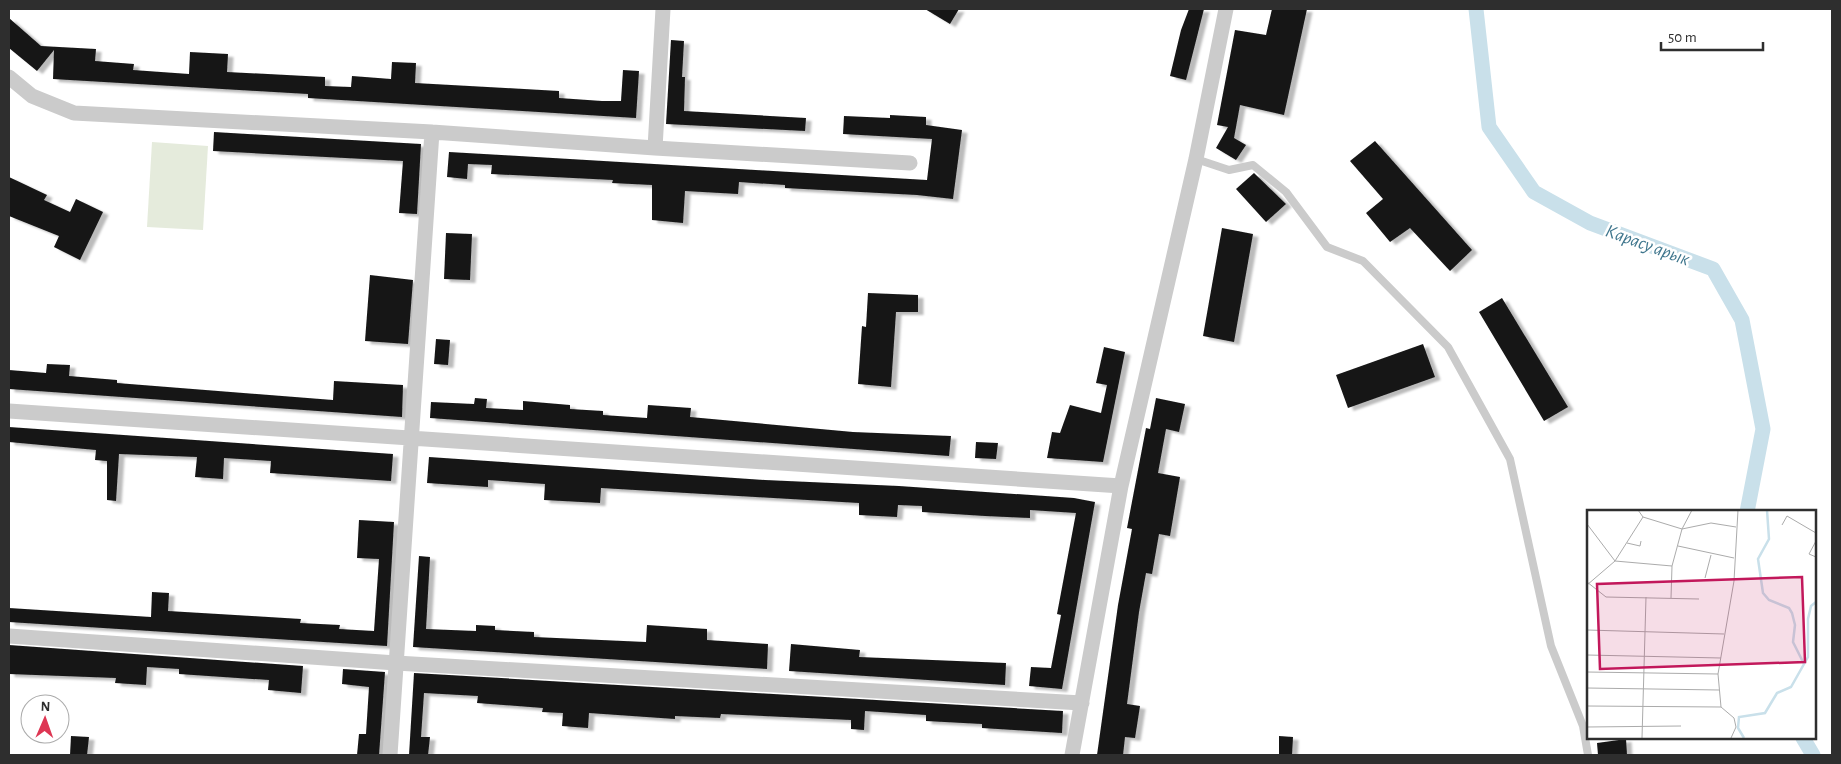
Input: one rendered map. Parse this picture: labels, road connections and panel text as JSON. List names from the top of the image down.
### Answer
{
  "water": ["Карасу арык"],
  "scale_bar": "50 m",
  "north": "top"
}
